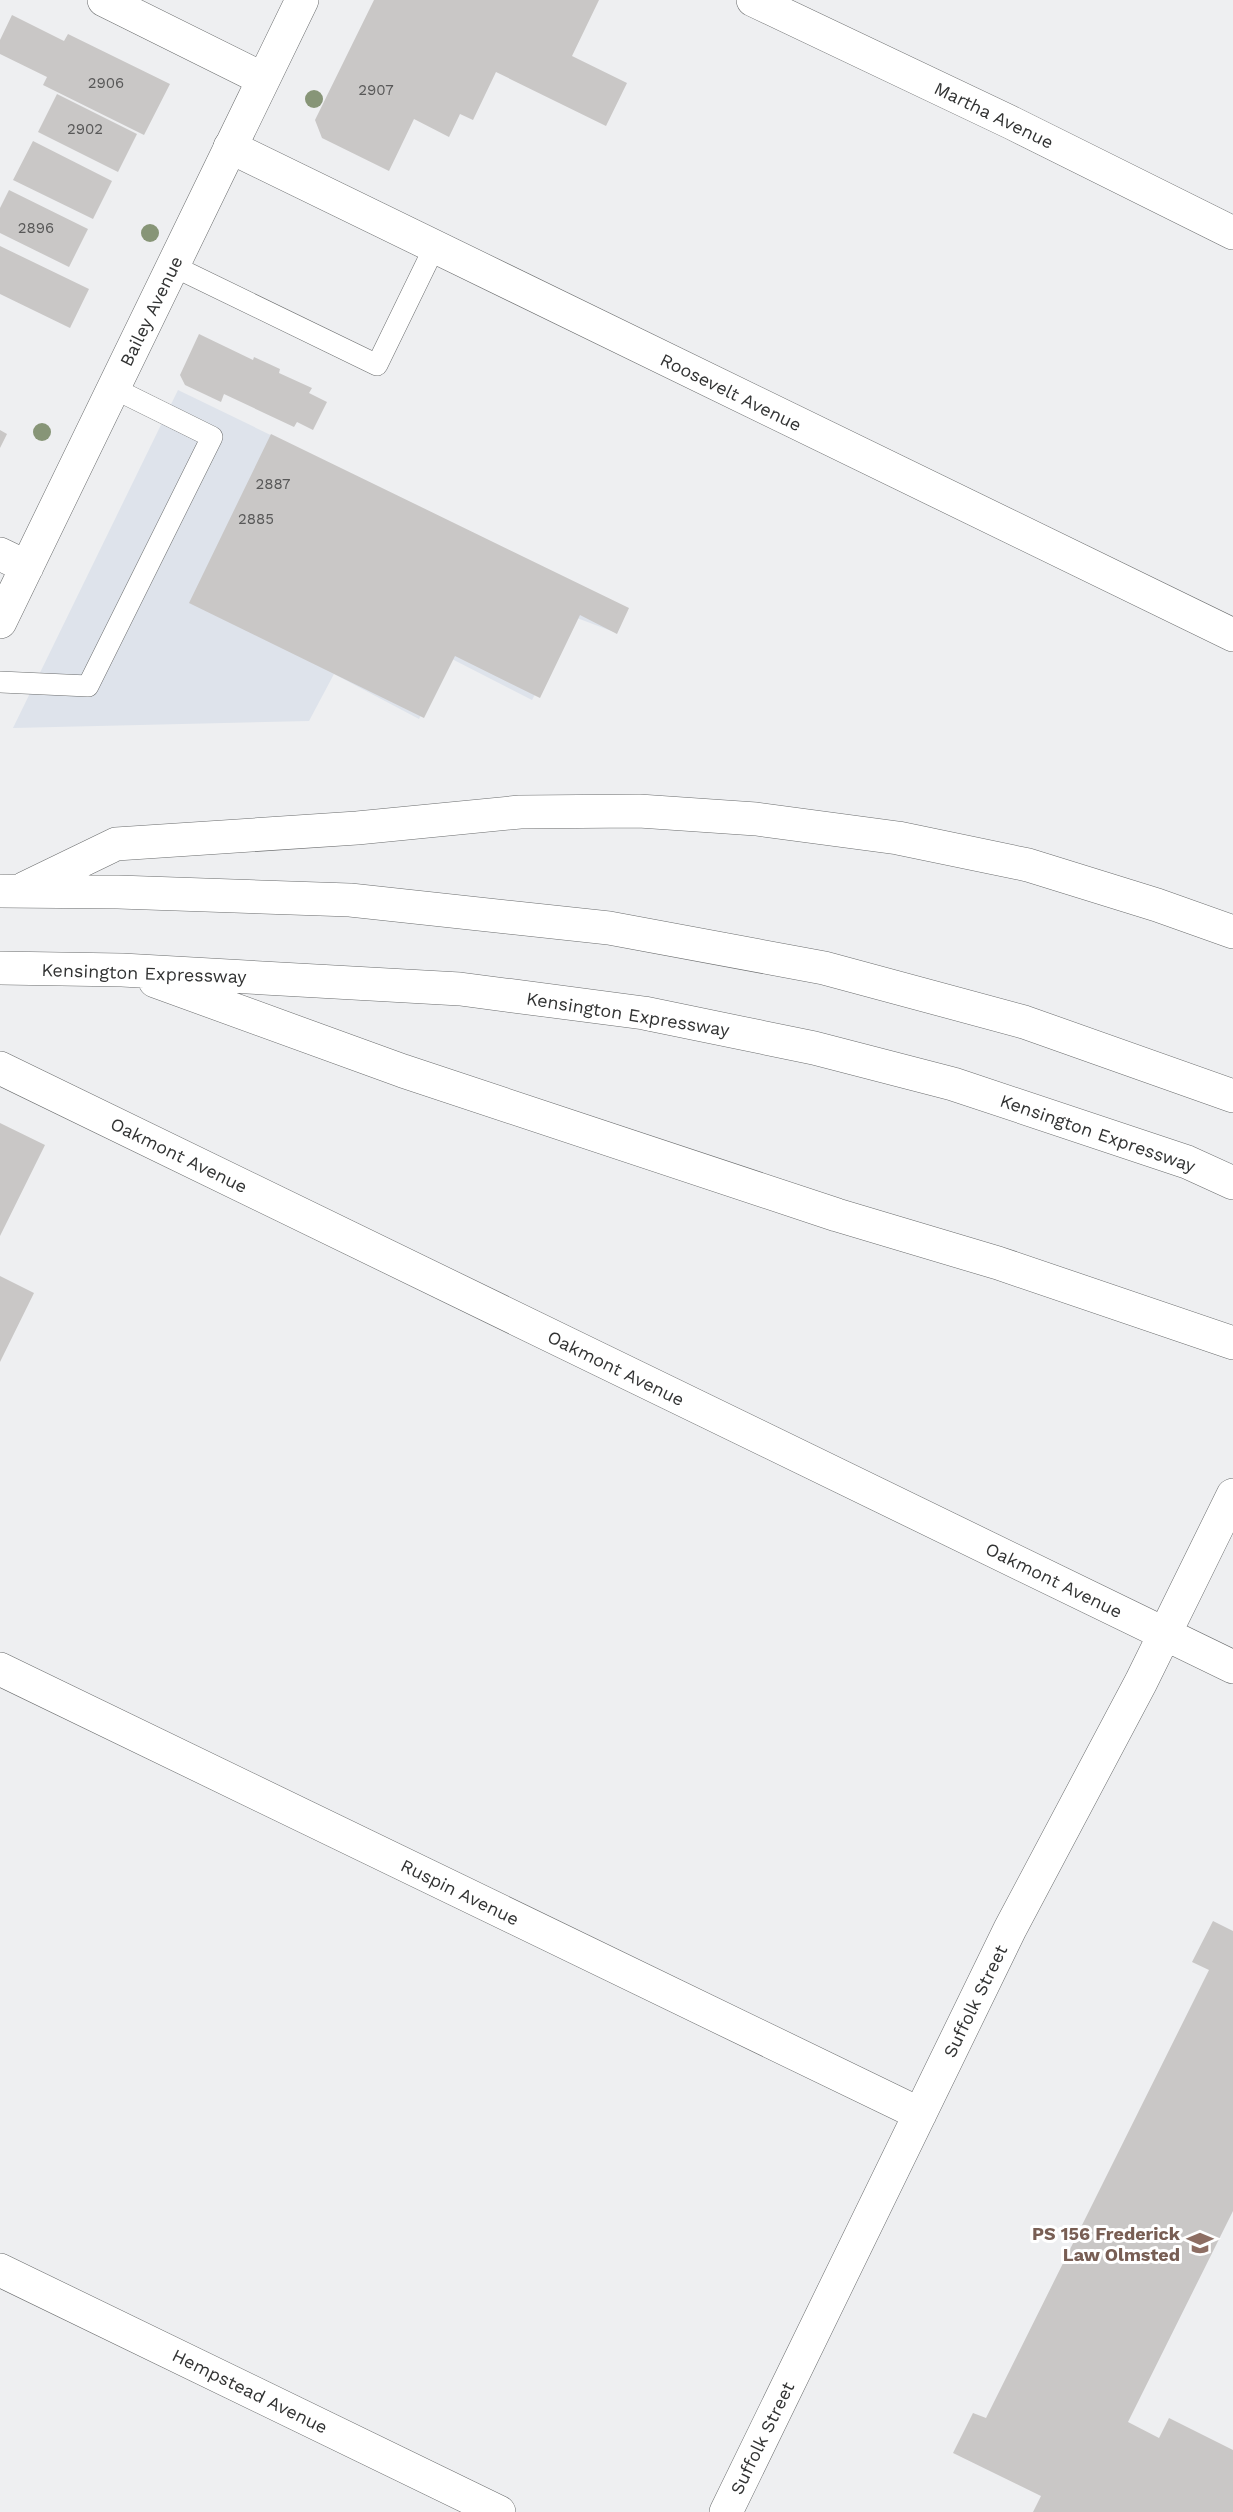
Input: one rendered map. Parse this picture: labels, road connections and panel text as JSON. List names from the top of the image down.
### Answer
{
  "streets": {
    "main road": [
      "Martha Avenue",
      "Bailey Avenue",
      "Roosevelt Avenue",
      "Kensington Expressway",
      "Oakmont Avenue",
      "Ruspin Avenue",
      "Suffolk Street",
      "Hempstead Avenue"
    ]
  },
  "crossings": [
    ["Bailey Avenue", "Roosevelt Avenue"],
    ["Oakmont Avenue", "Suffolk Street"],
    ["Ruspin Avenue", "Suffolk Street"]
  ],
  "places": {
    "school or university": ["PS 156 Frederick Law Olmsted"]
  },
  "house_numbers": [
    "2906",
    "2907",
    "2902",
    "2896",
    "2887",
    "2885"
  ]
}
